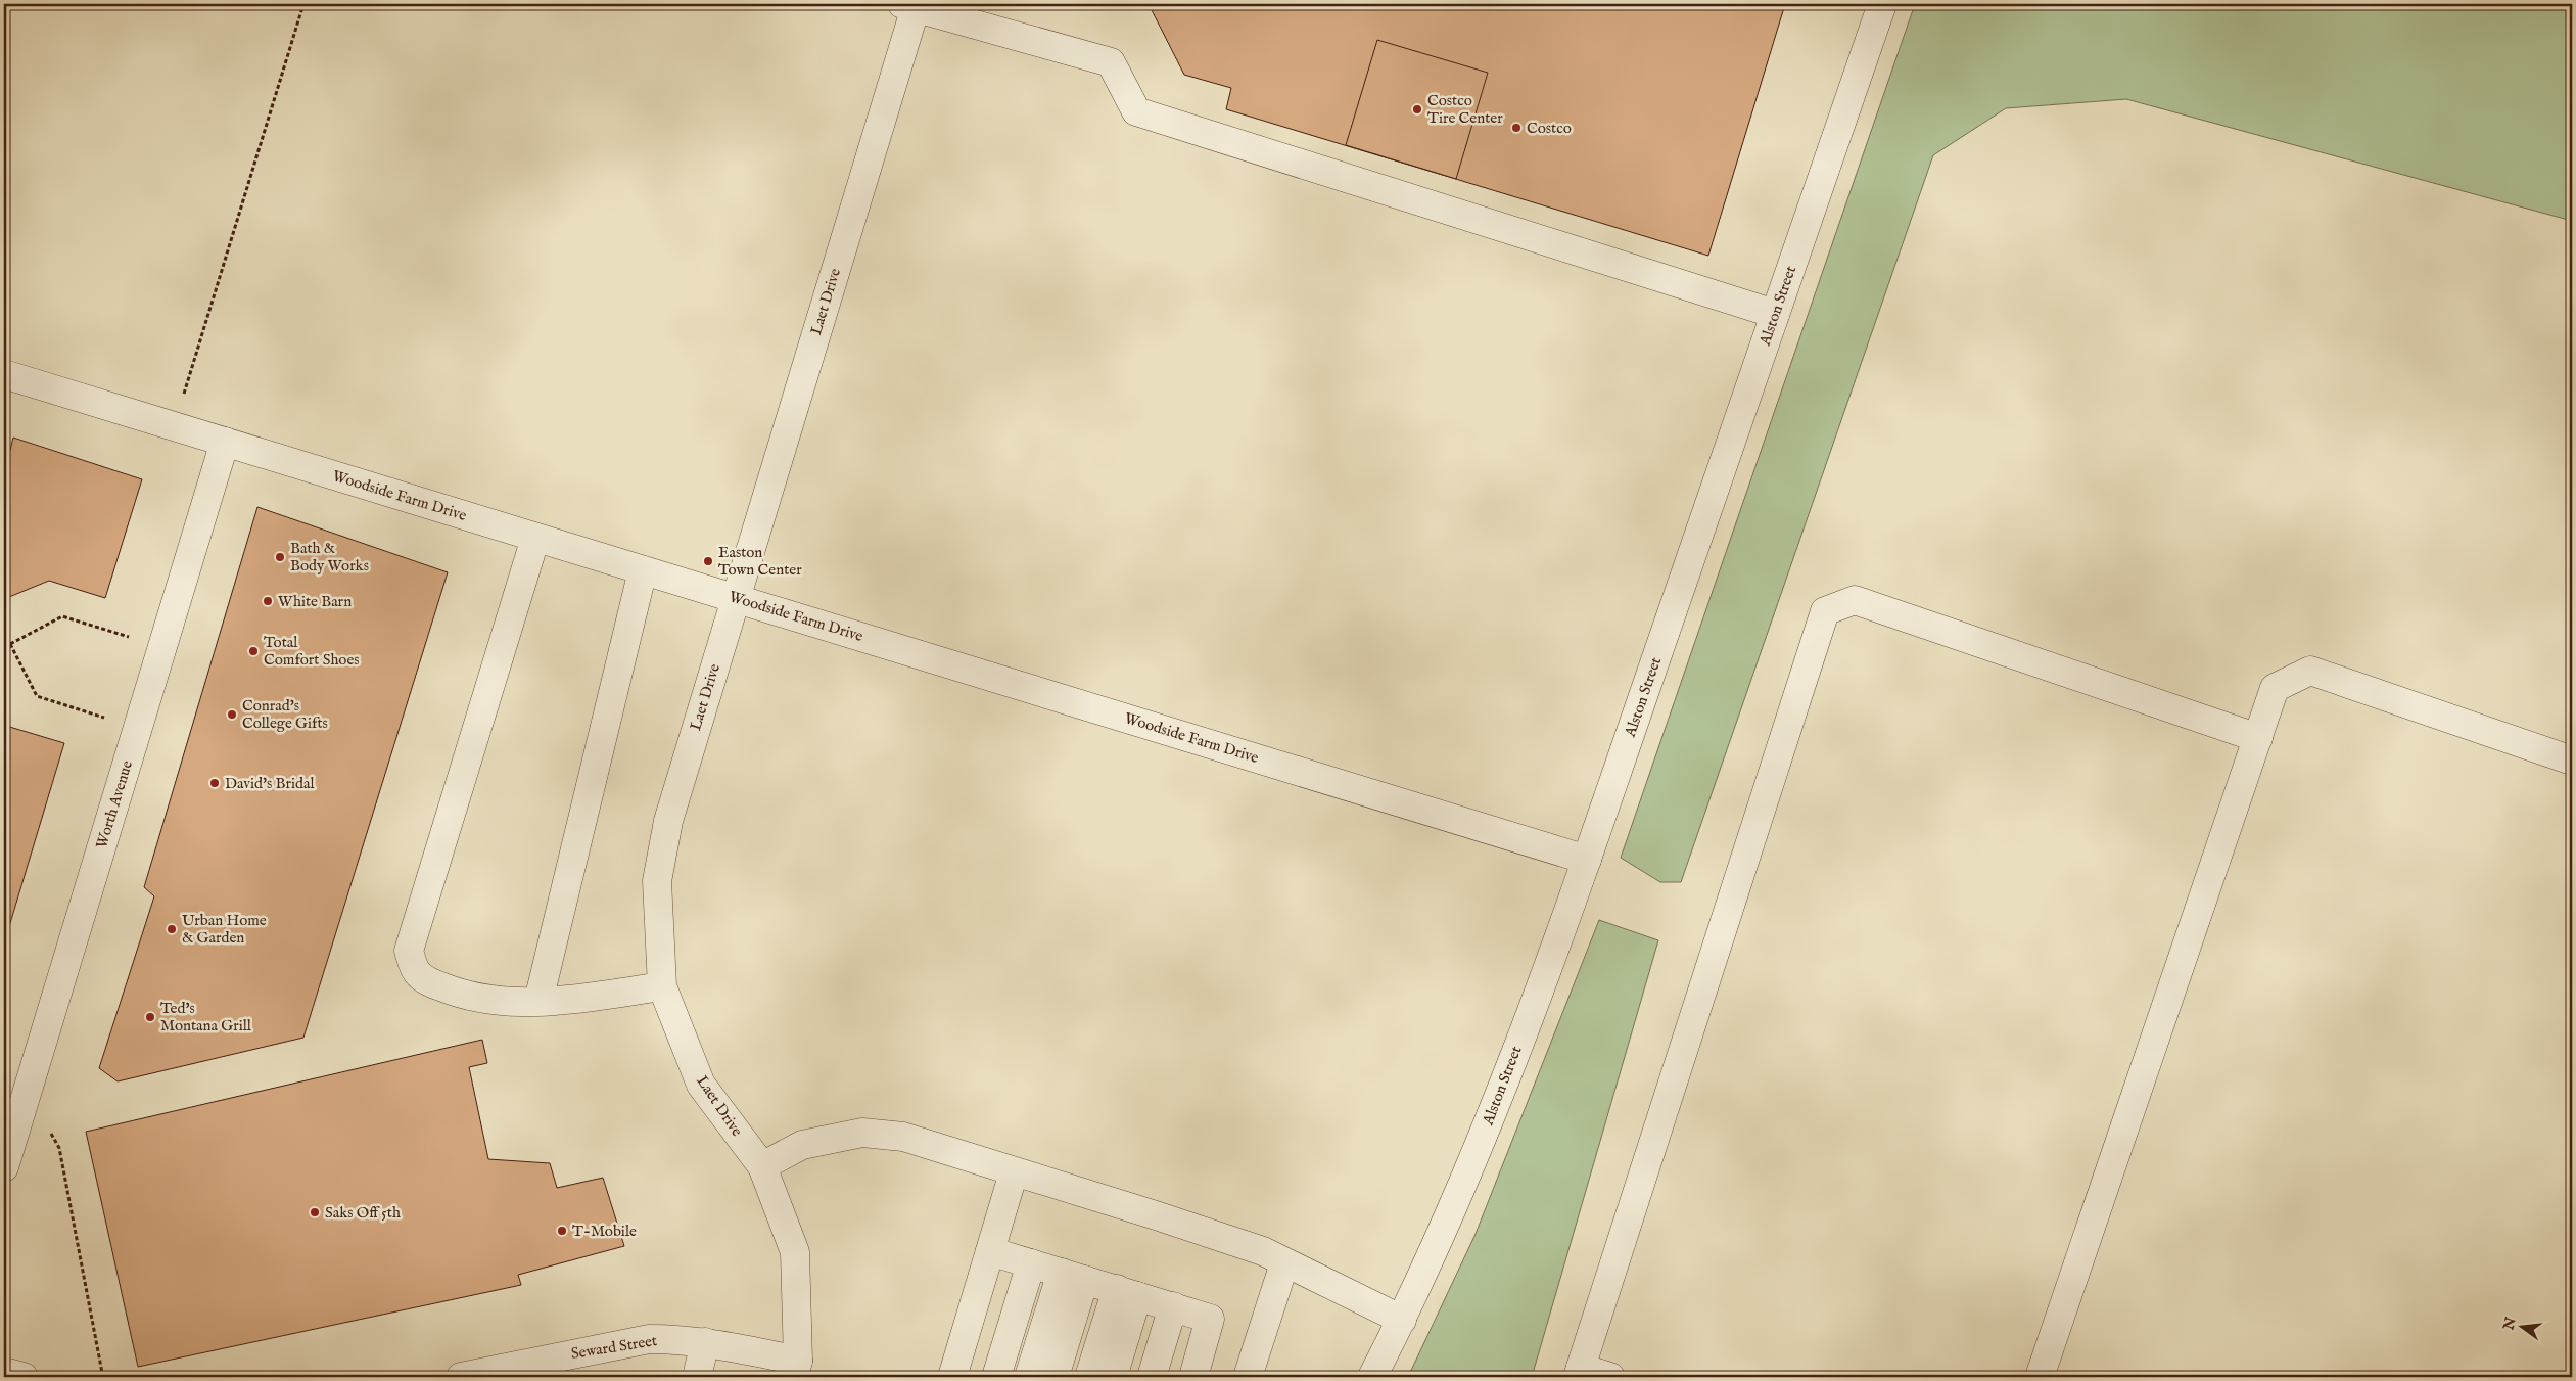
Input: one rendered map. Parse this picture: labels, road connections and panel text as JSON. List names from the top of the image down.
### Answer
{
  "streets": {
    "street": [
      "Laet Drive",
      "Alston Street",
      "Woodside Farm Drive",
      "Worth Avenue",
      "Seward Street"
    ]
  },
  "crossings": [
    ["Laet Drive", "Woodside Farm Drive"],
    ["Laet Drive", "Seward Street"],
    ["Alston Street", "Woodside Farm Drive"],
    ["Woodside Farm Drive", "Worth Avenue"]
  ],
  "places": [
    "Costco Tire Center",
    "Costco",
    "Bath & Body Works",
    "Easton Town Center",
    "White Barn",
    "Total Comfort Shoes",
    "Conrad's College Gifts",
    "David's Bridal",
    "Urban Home & Garden",
    "Ted's Montana Grill",
    "Saks Off 5th",
    "T-Mobile"
  ],
  "north": "left"
}
